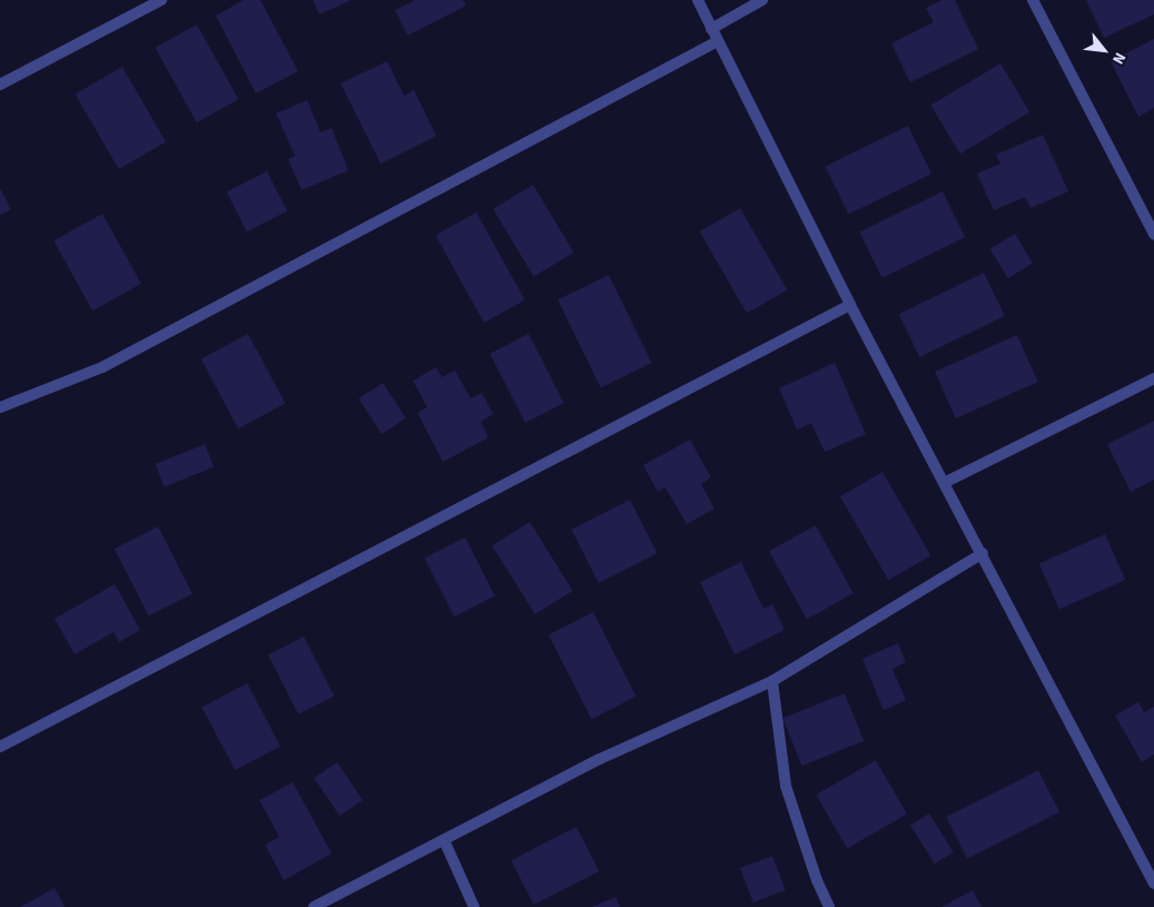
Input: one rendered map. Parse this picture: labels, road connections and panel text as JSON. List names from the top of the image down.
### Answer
{
  "north": "bottom right"
}
